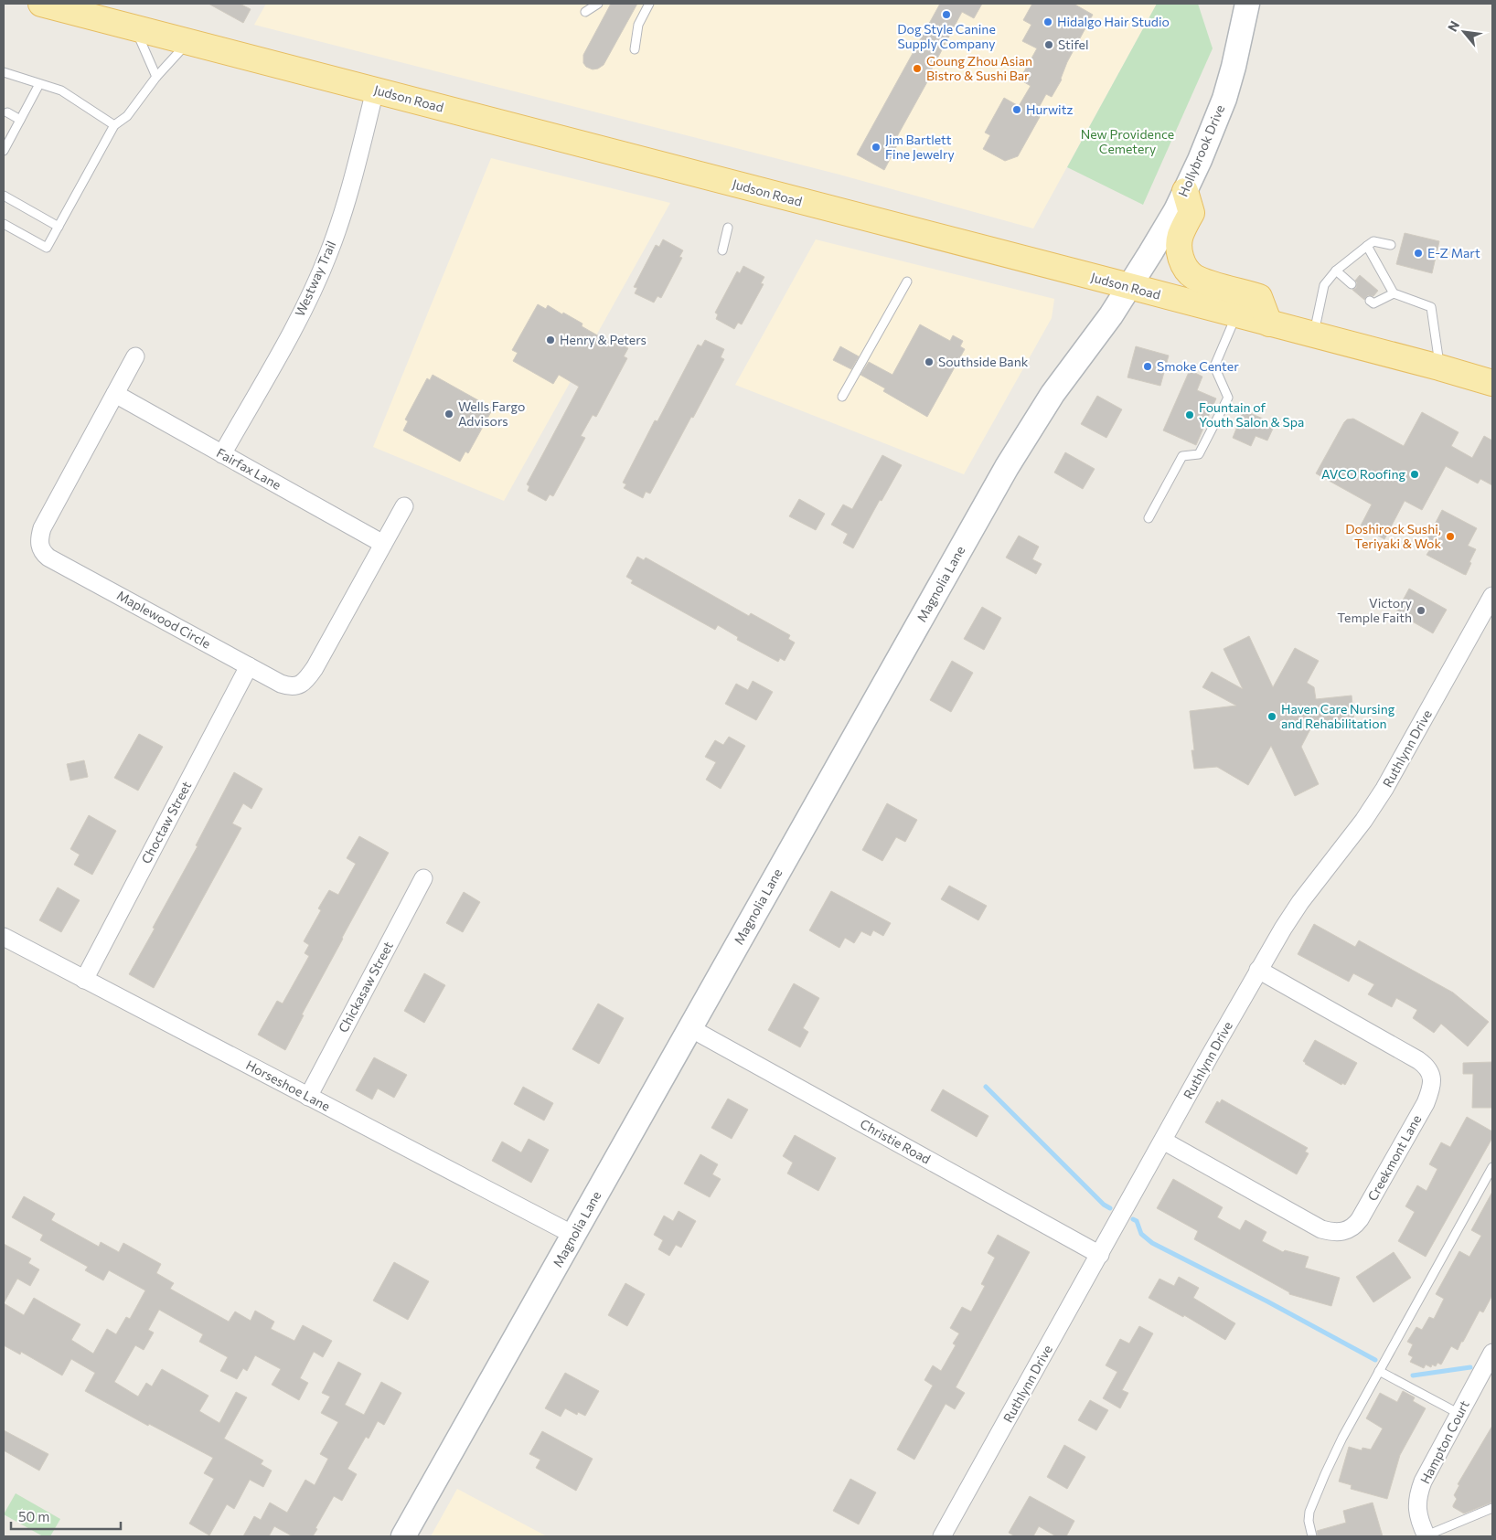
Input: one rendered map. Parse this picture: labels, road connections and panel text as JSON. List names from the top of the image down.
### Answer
{
  "streets": {
    "main road": ["Judson Road", "Hollybrook Drive", "Magnolia Lane"],
    "street": [
      "Westway Trail",
      "Fairfax Lane",
      "Maplewood Circle",
      "Ruthlynn Drive",
      "Choctaw Street",
      "Chickasaw Street",
      "Horseshoe Lane",
      "Christie Road",
      "Creekmont Lane",
      "Hampton Court"
    ]
  },
  "crossings": [
    ["Judson Road", "Hollybrook Drive"],
    ["Judson Road", "Westway Trail"],
    ["Judson Road", "Magnolia Lane"],
    ["Hollybrook Drive", "Magnolia Lane"],
    ["Westway Trail", "Fairfax Lane"],
    ["Fairfax Lane", "Maplewood Circle"],
    ["Magnolia Lane", "Horseshoe Lane"],
    ["Magnolia Lane", "Christie Road"],
    ["Maplewood Circle", "Choctaw Street"],
    ["Ruthlynn Drive", "Christie Road"],
    ["Ruthlynn Drive", "Creekmont Lane"],
    ["Choctaw Street", "Horseshoe Lane"],
    ["Chickasaw Street", "Horseshoe Lane"]
  ],
  "parks": ["New Providence Cemetery"],
  "places": [
    "Dog Style Canine Supply Company",
    "Hidalgo Hair Studio",
    "Stifel",
    "Goung Zhou Asian Bistro & Sushi Bar",
    "Hurwitz",
    "Jim Bartlett Fine Jewelry",
    "E-Z Mart",
    "Henry & Peters",
    "Southside Bank",
    "Smoke Center",
    "Wells Fargo Advisors",
    "Fountain of Youth Salon & Spa",
    "AVCO Roofing",
    "Doshirock Sushi, Teriyaki & Wok",
    "Victory Temple Faith",
    "Haven Care Nursing and Rehabilitation"
  ],
  "scale_bar": "50 m",
  "north": "top left"
}
